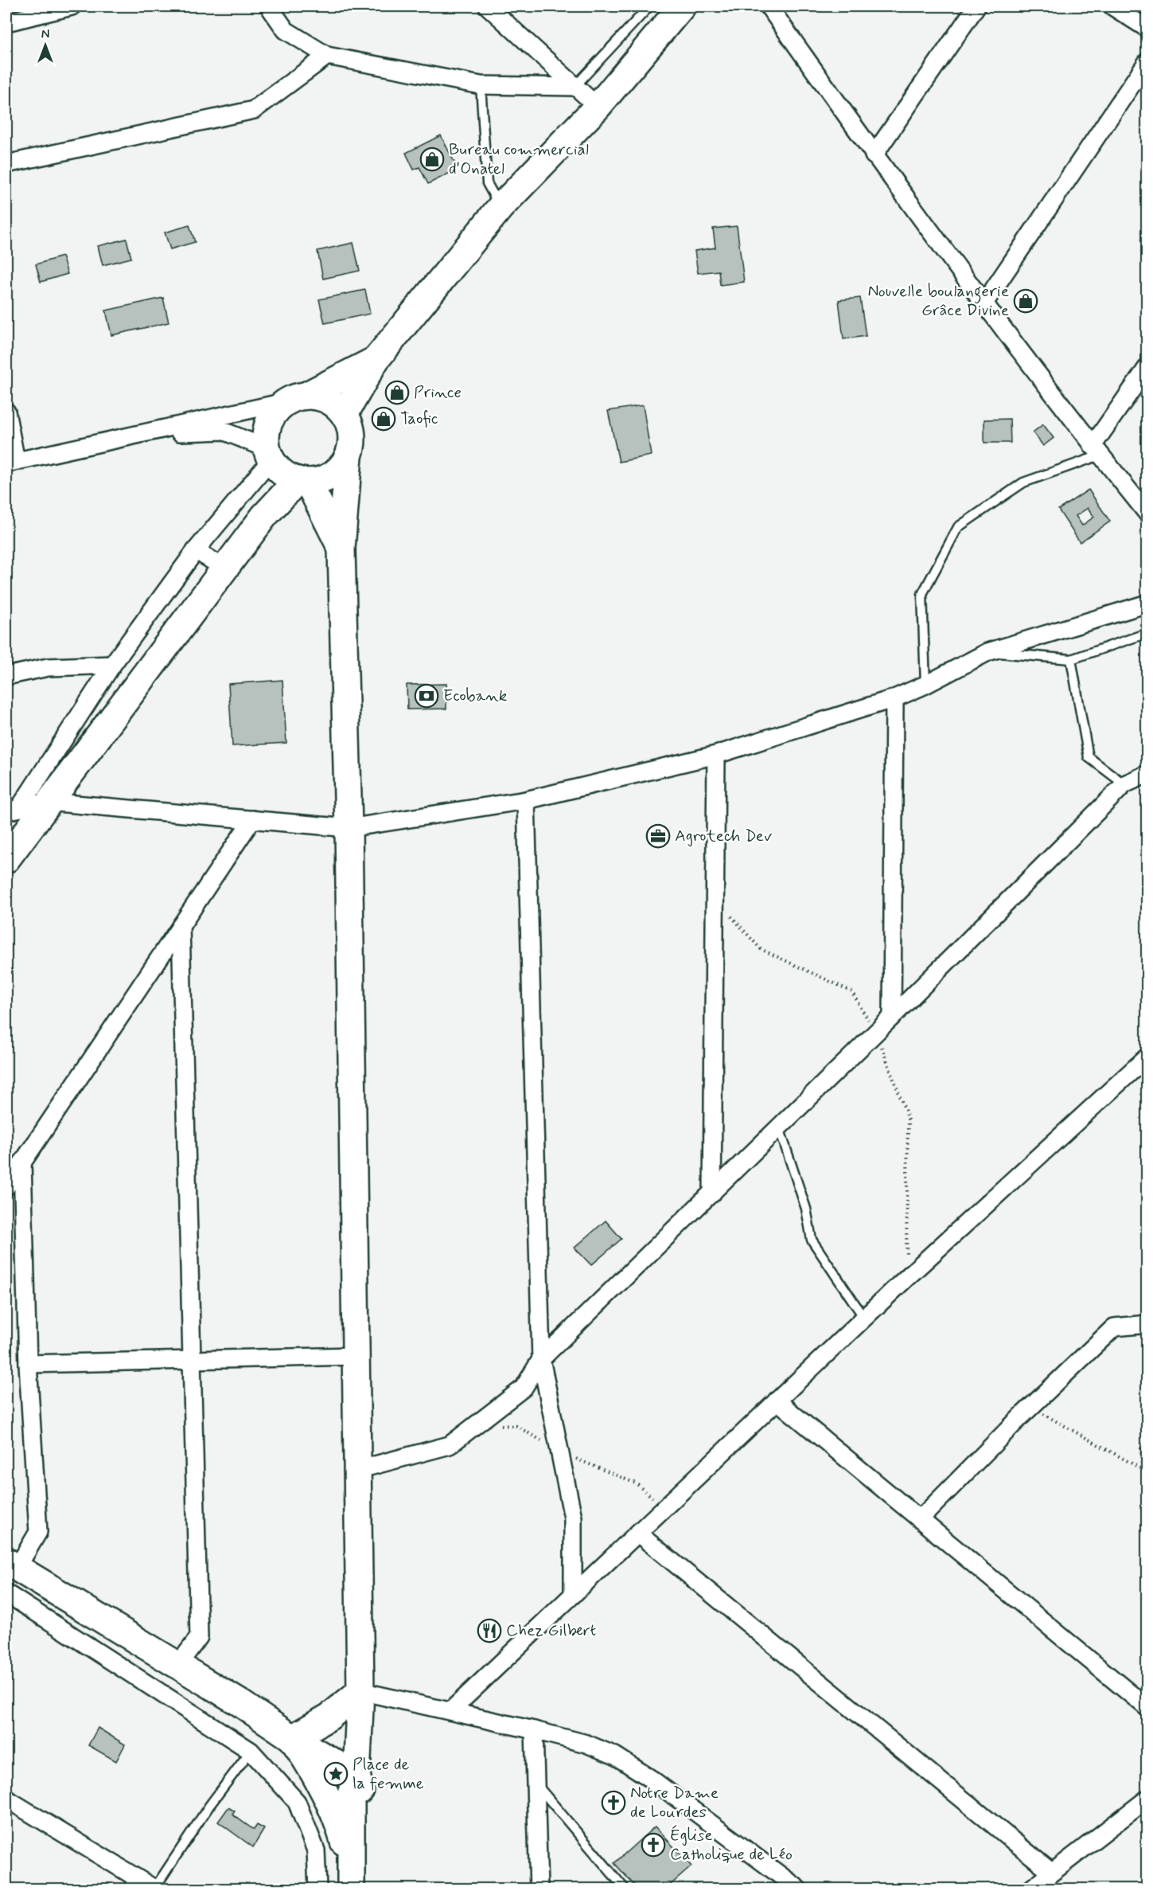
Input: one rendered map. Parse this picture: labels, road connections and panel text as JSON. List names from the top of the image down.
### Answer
{
  "places": {
    "shop": [
      "Bureau commercial d'Onatel",
      "Nouvelle boulangerie Grâce Divine",
      "Prince",
      "Taofic"
    ],
    "bank": ["Ecobank"],
    "office": ["Agrotech Dev"],
    "restaurant": ["Chez Gilbert"],
    "place": ["Place de la femme"],
    "church": ["Notre Dame de Lourdes", "Église Catholique de Léo"]
  },
  "north": "top"
}
